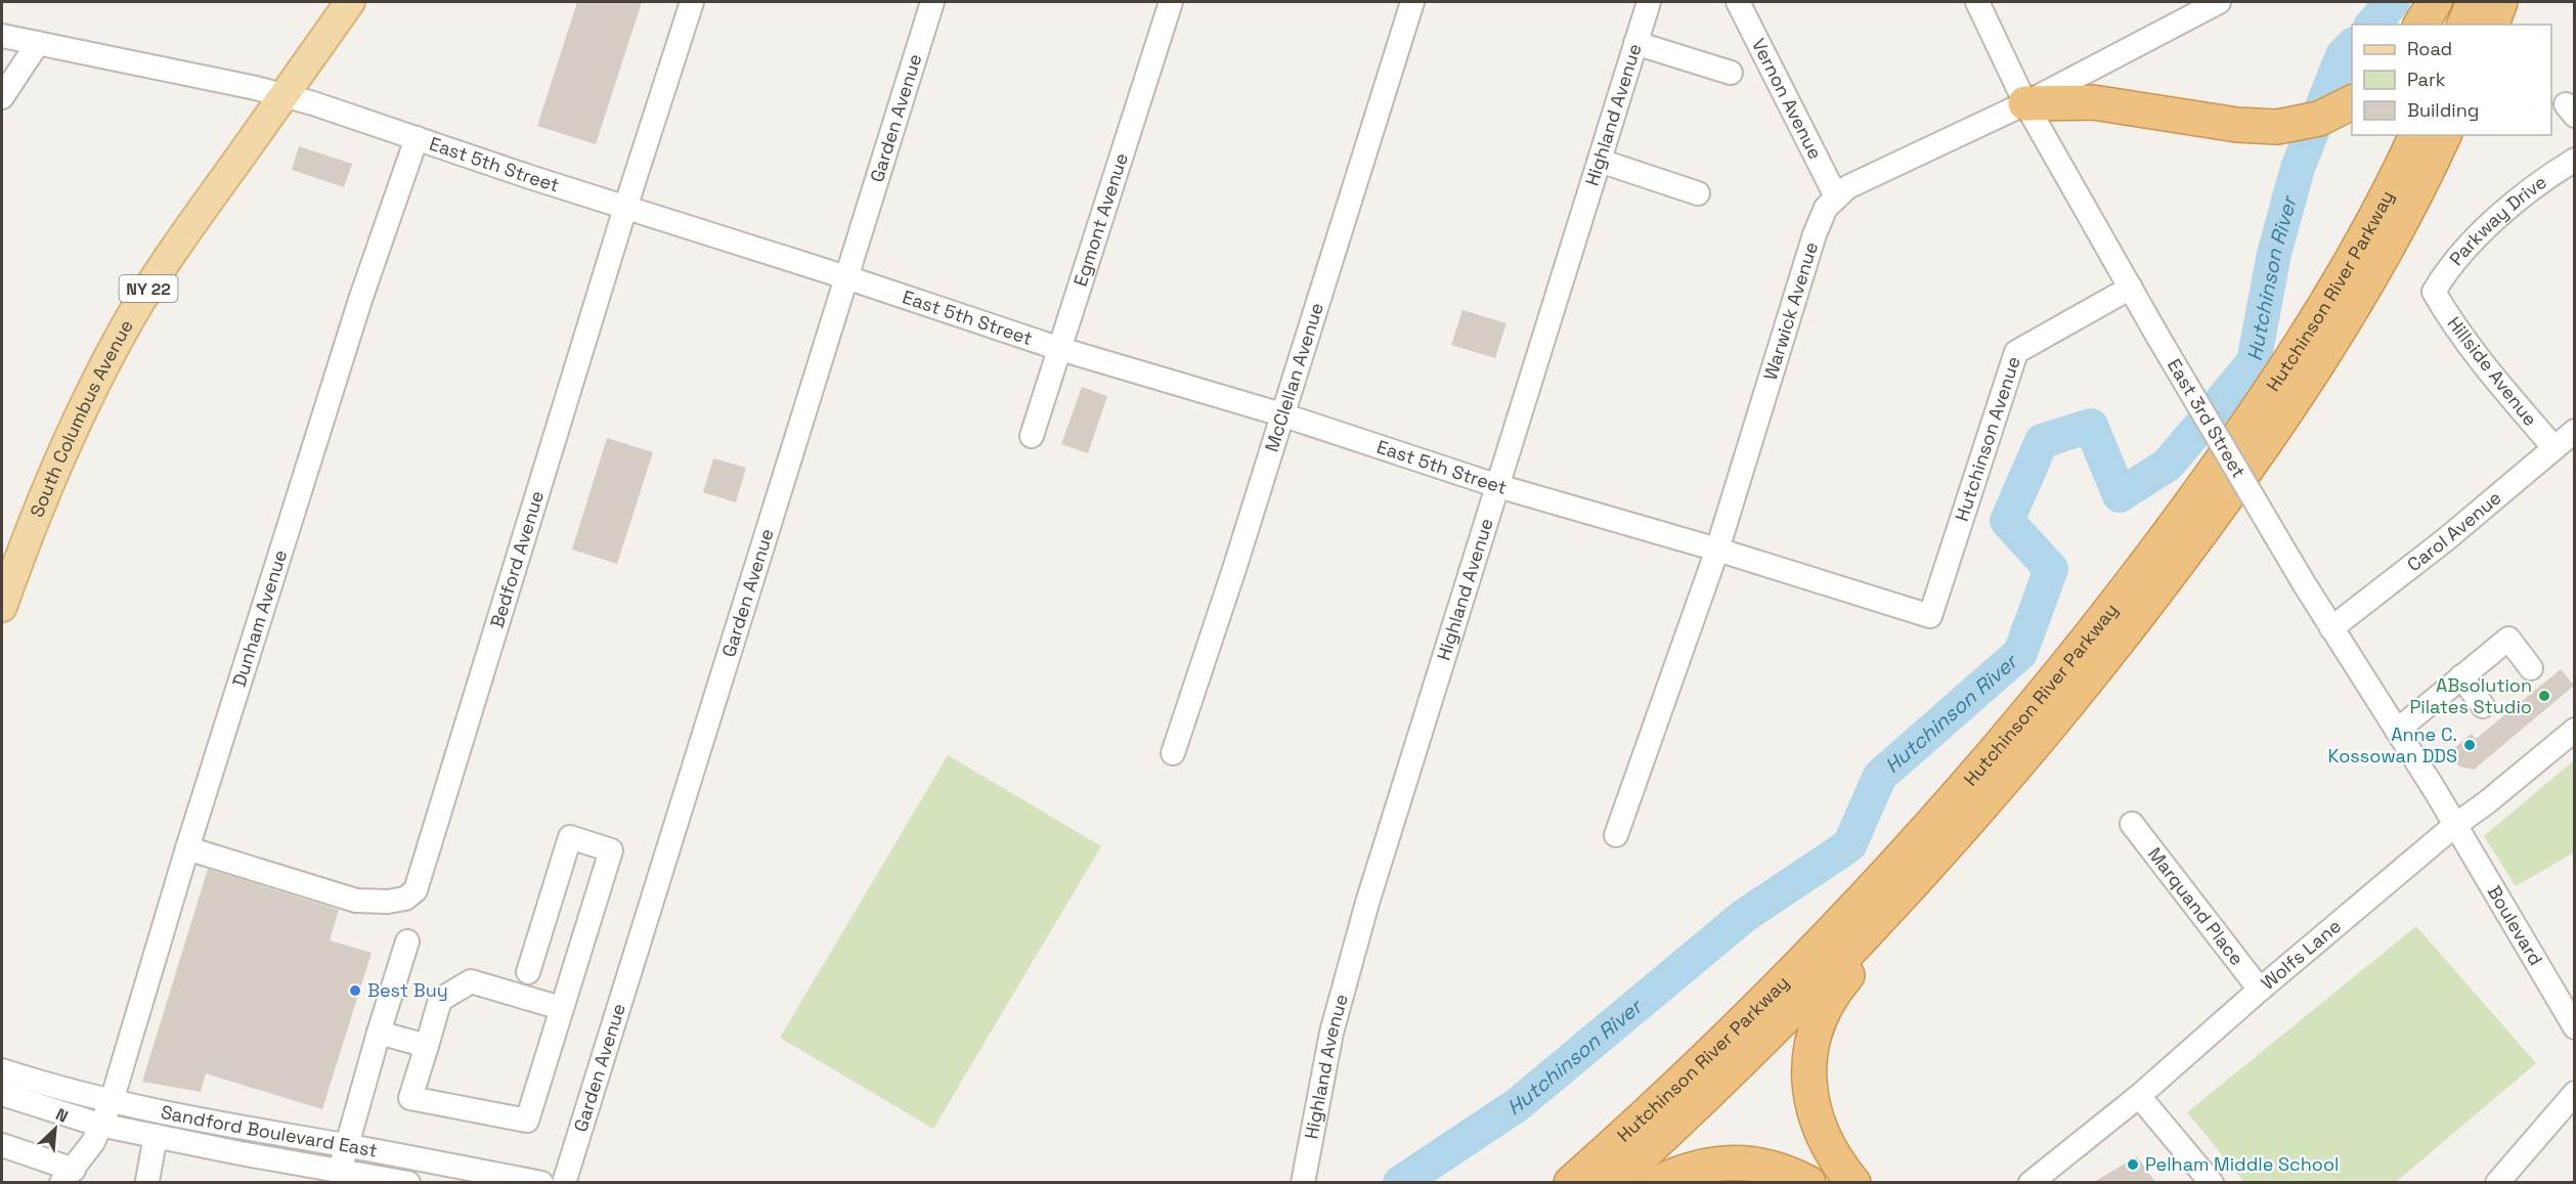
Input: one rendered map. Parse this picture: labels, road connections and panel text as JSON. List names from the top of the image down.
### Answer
{
  "streets": {
    "highway": ["Hutchinson River Parkway"],
    "main road": ["NY 22", "South Columbus Avenue"],
    "street": [
      "Vernon Avenue",
      "Highland Avenue",
      "Garden Avenue",
      "East 5th Street",
      "Egmont Avenue",
      "Parkway Drive",
      "Warwick Avenue",
      "Hillside Avenue",
      "McClellan Avenue",
      "East 3rd Street",
      "Hutchinson Avenue",
      "Carol Avenue",
      "Bedford Avenue",
      "Dunham Avenue",
      "Marquand Place",
      "Boulevard",
      "Wolfs Lane",
      "Sandford Boulevard East"
    ]
  },
  "crossings": [
    ["Vernon Avenue", "Warwick Avenue"],
    ["Highland Avenue", "East 5th Street"],
    ["Garden Avenue", "East 5th Street"],
    ["East 5th Street", "Egmont Avenue"],
    ["East 5th Street", "Warwick Avenue"],
    ["East 5th Street", "McClellan Avenue"],
    ["East 5th Street", "South Columbus Avenue"],
    ["East 5th Street", "Hutchinson Avenue"],
    ["East 5th Street", "Bedford Avenue"],
    ["East 5th Street", "Dunham Avenue"],
    ["Parkway Drive", "Hillside Avenue"],
    ["Warwick Avenue", "East 3rd Street"],
    ["Hillside Avenue", "Carol Avenue"],
    ["East 3rd Street", "Hutchinson Avenue"],
    ["East 3rd Street", "Carol Avenue"],
    ["East 3rd Street", "Boulevard"],
    ["East 3rd Street", "Wolfs Lane"],
    ["Bedford Avenue", "Dunham Avenue"],
    ["Dunham Avenue", "Sandford Boulevard East"],
    ["Marquand Place", "Wolfs Lane"],
    ["Boulevard", "Wolfs Lane"]
  ],
  "water": ["Hutchinson River"],
  "places": [
    "ABsolution Pilates Studio",
    "Anne C. Kossowan DDS",
    "Best Buy",
    "Pelham Middle School"
  ],
  "legend": ["Road", "Park", "Building"],
  "north": "top right"
}
